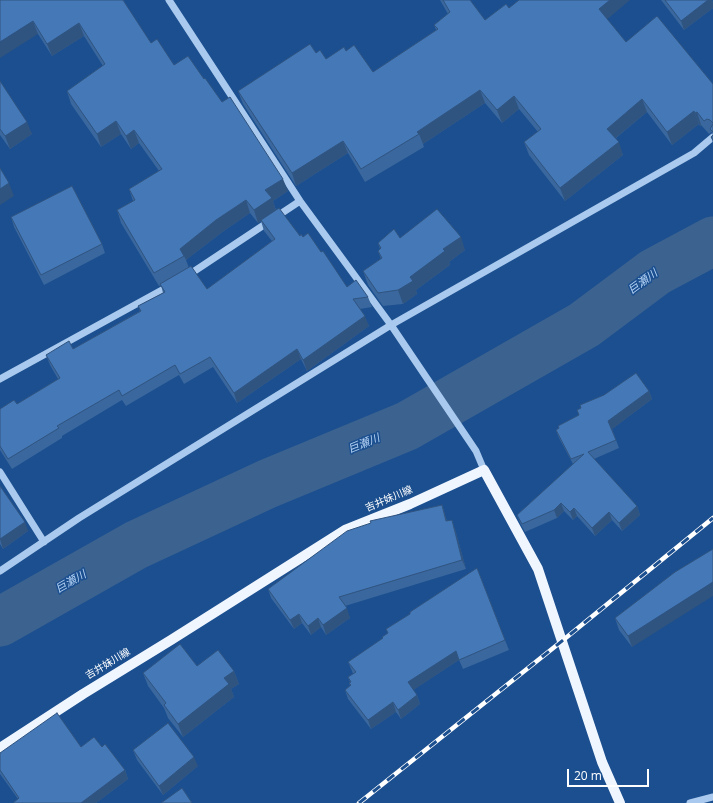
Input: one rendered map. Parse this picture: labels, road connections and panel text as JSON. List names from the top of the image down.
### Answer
{
  "streets": {
    "main road": ["吉井妹川線"]
  },
  "water": ["巨瀬川"],
  "scale_bar": "20 m"
}
